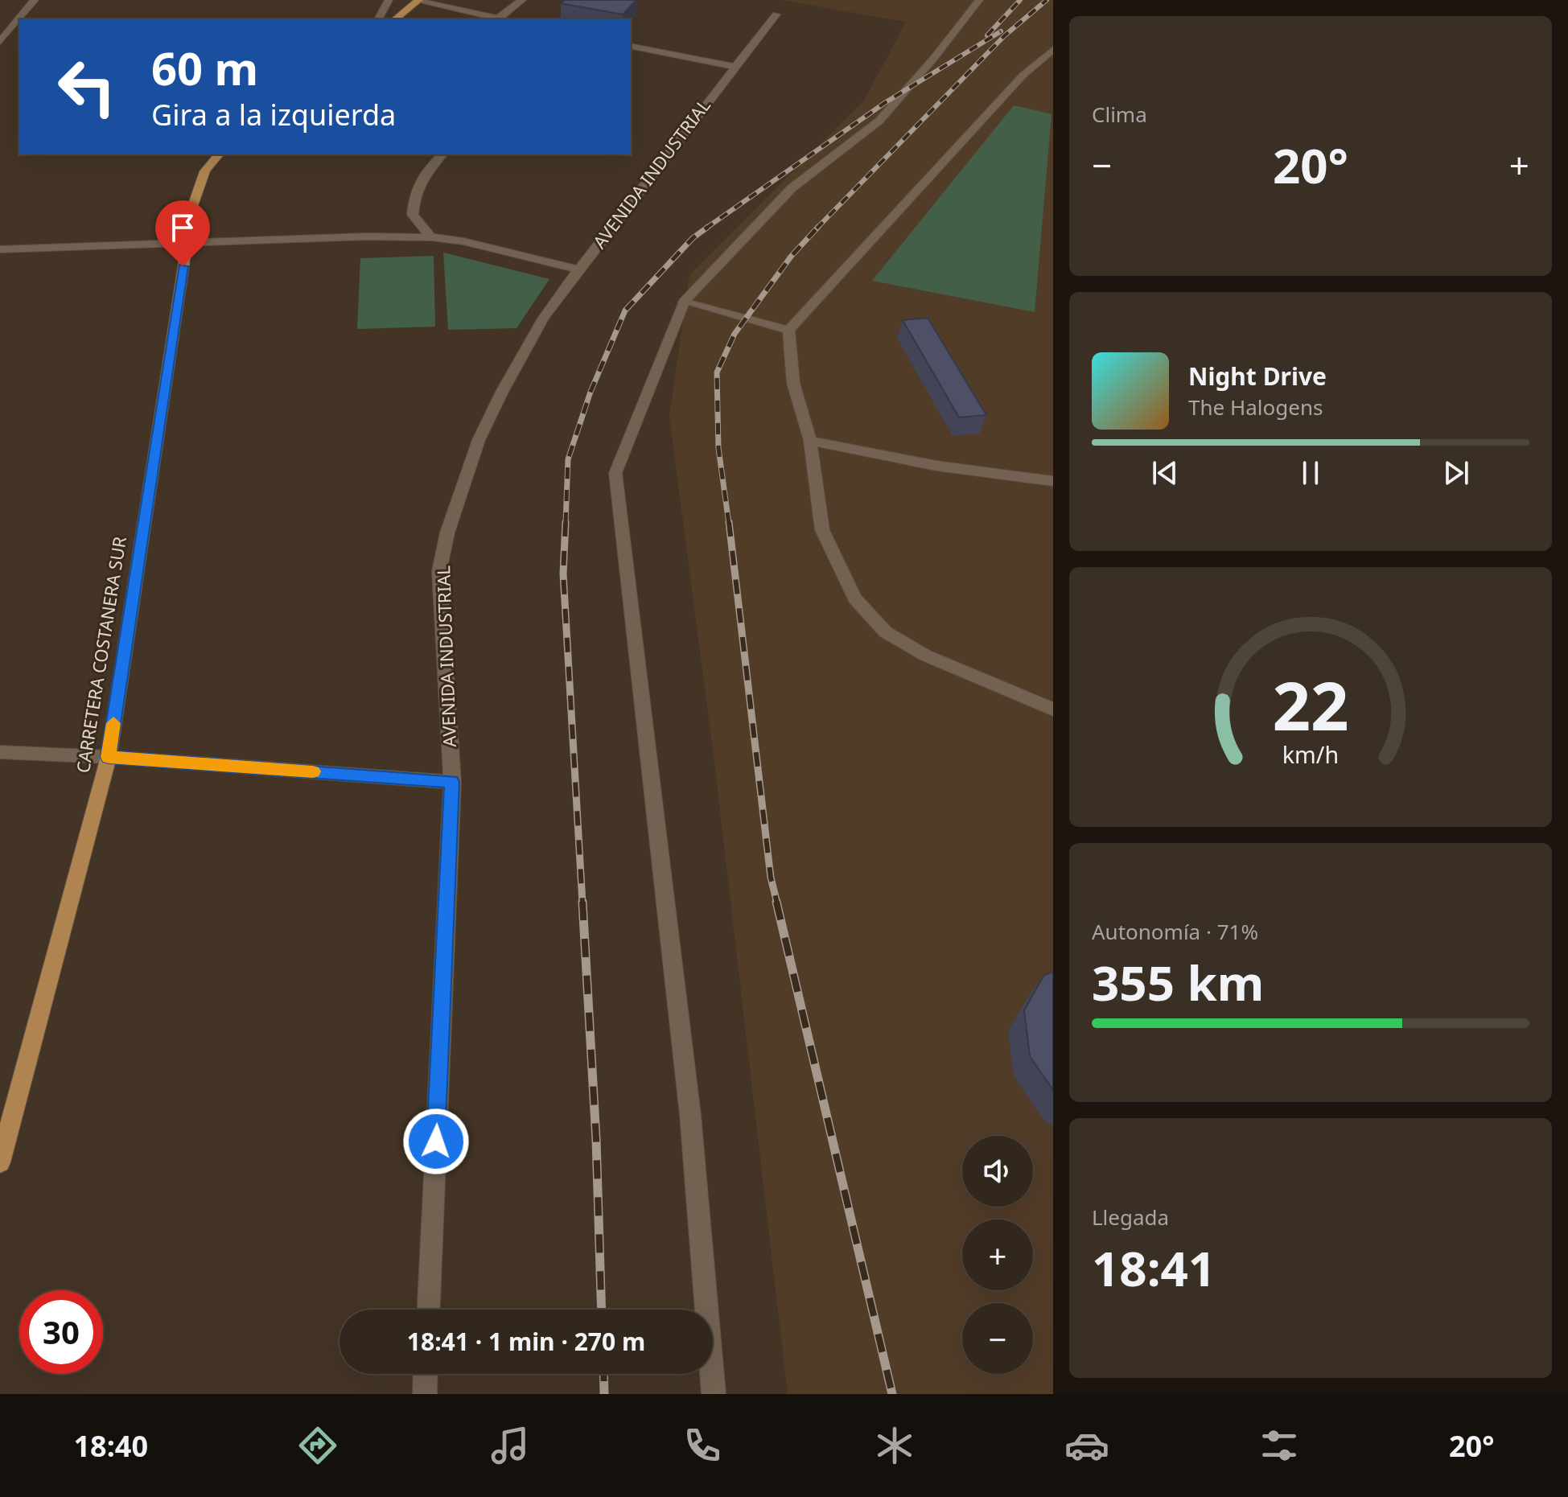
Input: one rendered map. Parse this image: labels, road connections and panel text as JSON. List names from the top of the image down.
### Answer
{
  "streets": {
    "main road": ["CARRETERA COSTANERA SUR"],
    "street": ["AVENIDA INDUSTRIAL"]
  },
  "page": {
    "tile": [
      "Clima",
      ["Autonomía · 71%", "355 km"],
      ["Llegada", "18:41"]
    ],
    "turn": ["60 m", "Gira a la izquierda"],
    "heat": ["−", "20°", "+"],
    "song": ["Night Drive", "The Halogens"],
    "map_buttons": ["+", "−"],
    "limit": "30",
    "trip": "18:41 · 1 min · 270 m",
    "tabs": ["18:40", "20°"],
    "gauge": ["22", "km/h"]
  }
}
